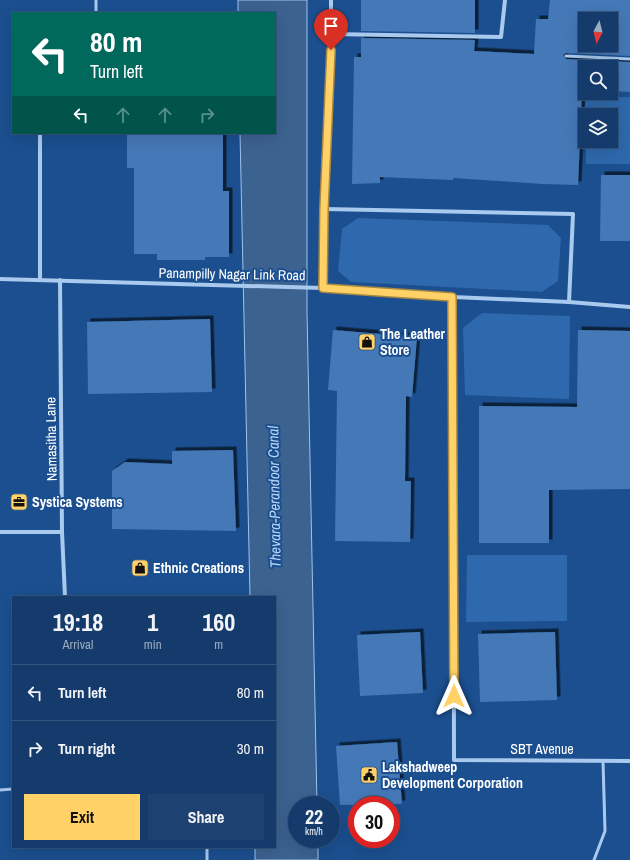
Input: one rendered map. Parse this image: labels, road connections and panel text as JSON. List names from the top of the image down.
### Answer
{
  "streets": {
    "street": ["Panampilly Nagar Link Road", "Namasitha Lane", "SBT Avenue"]
  },
  "crossings": [
    ["Panampilly Nagar Link Road", "Namasitha Lane"],
    ["Panampilly Nagar Link Road", "SBT Avenue"]
  ],
  "water": ["Thevara-Perandoor Canal"],
  "places": {
    "shop": ["The Leather Store", "Ethnic Creations"],
    "office": ["Systica Systems"],
    "public building": ["Lakshadweep Development Corporation"]
  },
  "north": "bottom",
  "page": {
    "turn": ["80 m", "Turn left"],
    "eta": [
      "19:18",
      "Arrival",
      "1",
      "min",
      "160",
      "m"
    ],
    "list": [
      {
        "name": "Turn left",
        "value": "80 m"
      },
      {
        "name": "Turn right",
        "value": "30 m"
      }
    ],
    "buttons": ["Exit", "Share"],
    "speed": "22 km/h",
    "limit": "30"
  }
}
